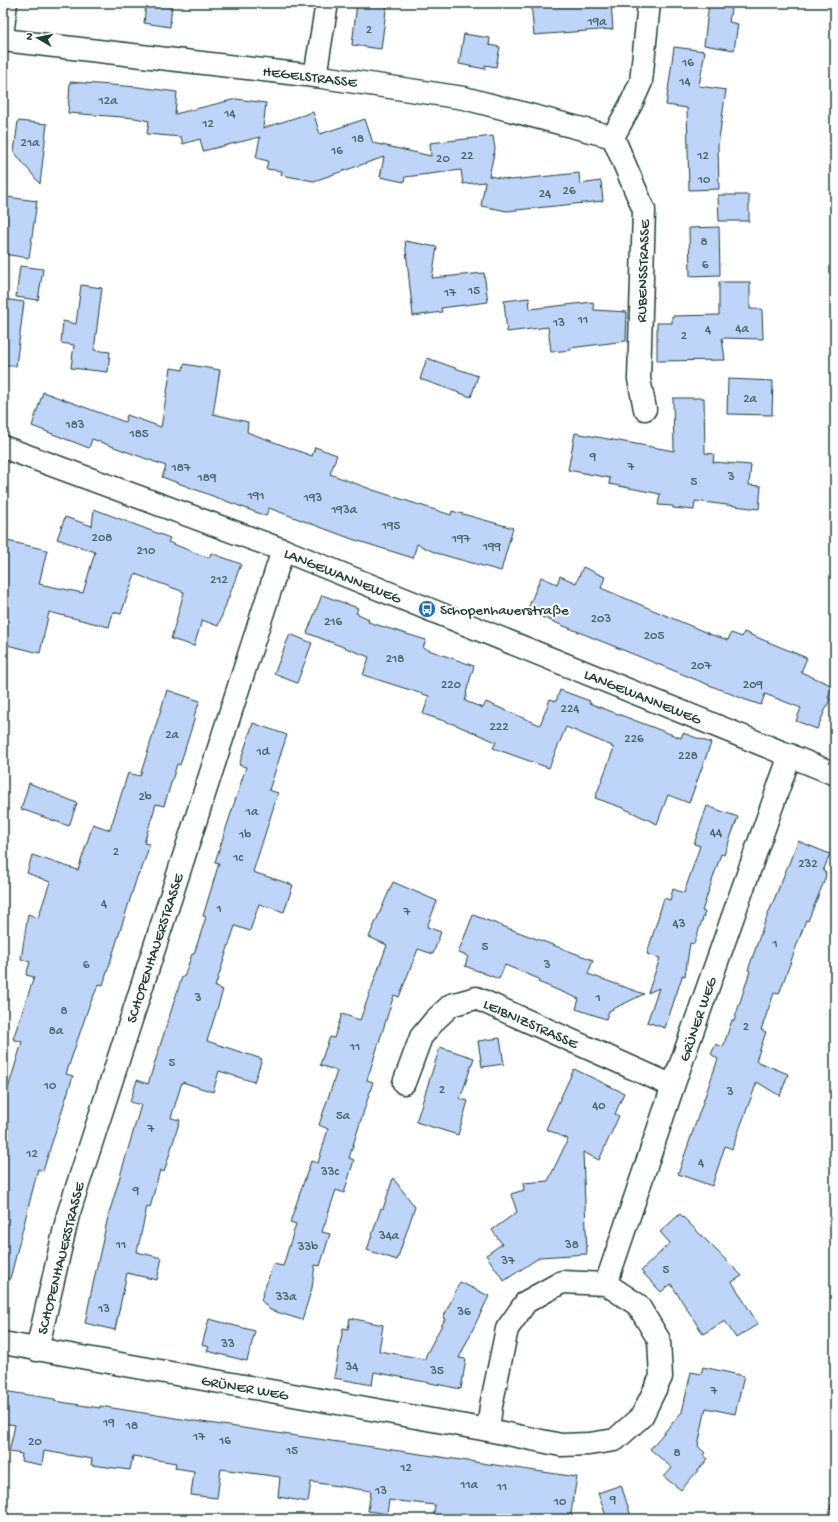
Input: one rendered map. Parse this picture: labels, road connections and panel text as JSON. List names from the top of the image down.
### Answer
{
  "streets": {
    "street": [
      "HEGELSTRASSE",
      "RUBENSSTRASSE",
      "LANGEWANNEWEG",
      "SCHOPENHAUERSTRASSE",
      "GRÜNER WEG",
      "LEIBNIZSTRASSE"
    ]
  },
  "crossings": [
    ["HEGELSTRASSE", "RUBENSSTRASSE"],
    ["LANGEWANNEWEG", "SCHOPENHAUERSTRASSE"],
    ["LANGEWANNEWEG", "GRÜNER WEG"],
    ["SCHOPENHAUERSTRASSE", "GRÜNER WEG"],
    ["GRÜNER WEG", "LEIBNIZSTRASSE"]
  ],
  "places": {
    "bus stop": ["Schopenhauerstraße"]
  },
  "house_numbers": [
    "19a",
    "2",
    "16",
    "14",
    "12a",
    "14",
    "12",
    "18",
    "21a",
    "16",
    "22",
    "12",
    "20",
    "10",
    "26",
    "24",
    "8",
    "6",
    "15",
    "17",
    "11",
    "13",
    "4a",
    "4",
    "2",
    "2a",
    "183",
    "185",
    "9",
    "7",
    "187",
    "3",
    "189",
    "5",
    "191",
    "193",
    "193a",
    "195",
    "208",
    "197",
    "199",
    "210",
    "212",
    "203",
    "216",
    "205",
    "218",
    "207",
    "220",
    "209",
    "224",
    "222",
    "2a",
    "226",
    "1d",
    "228",
    "2b",
    "1a",
    "44",
    "1b",
    "2",
    "1c",
    "232",
    "4",
    "1",
    "7",
    "43",
    "1",
    "5",
    "6",
    "3",
    "3",
    "1",
    "8",
    "2",
    "8a",
    "11",
    "5",
    "10",
    "2",
    "3",
    "40",
    "5a",
    "7",
    "12",
    "4",
    "33c",
    "9",
    "34a",
    "11",
    "38",
    "33b",
    "37",
    "5",
    "33a",
    "13",
    "36",
    "33",
    "34",
    "35",
    "7",
    "19",
    "18",
    "17",
    "16",
    "20",
    "15",
    "8",
    "12",
    "11a",
    "11",
    "13",
    "9",
    "10"
  ],
  "north": "left"
}
